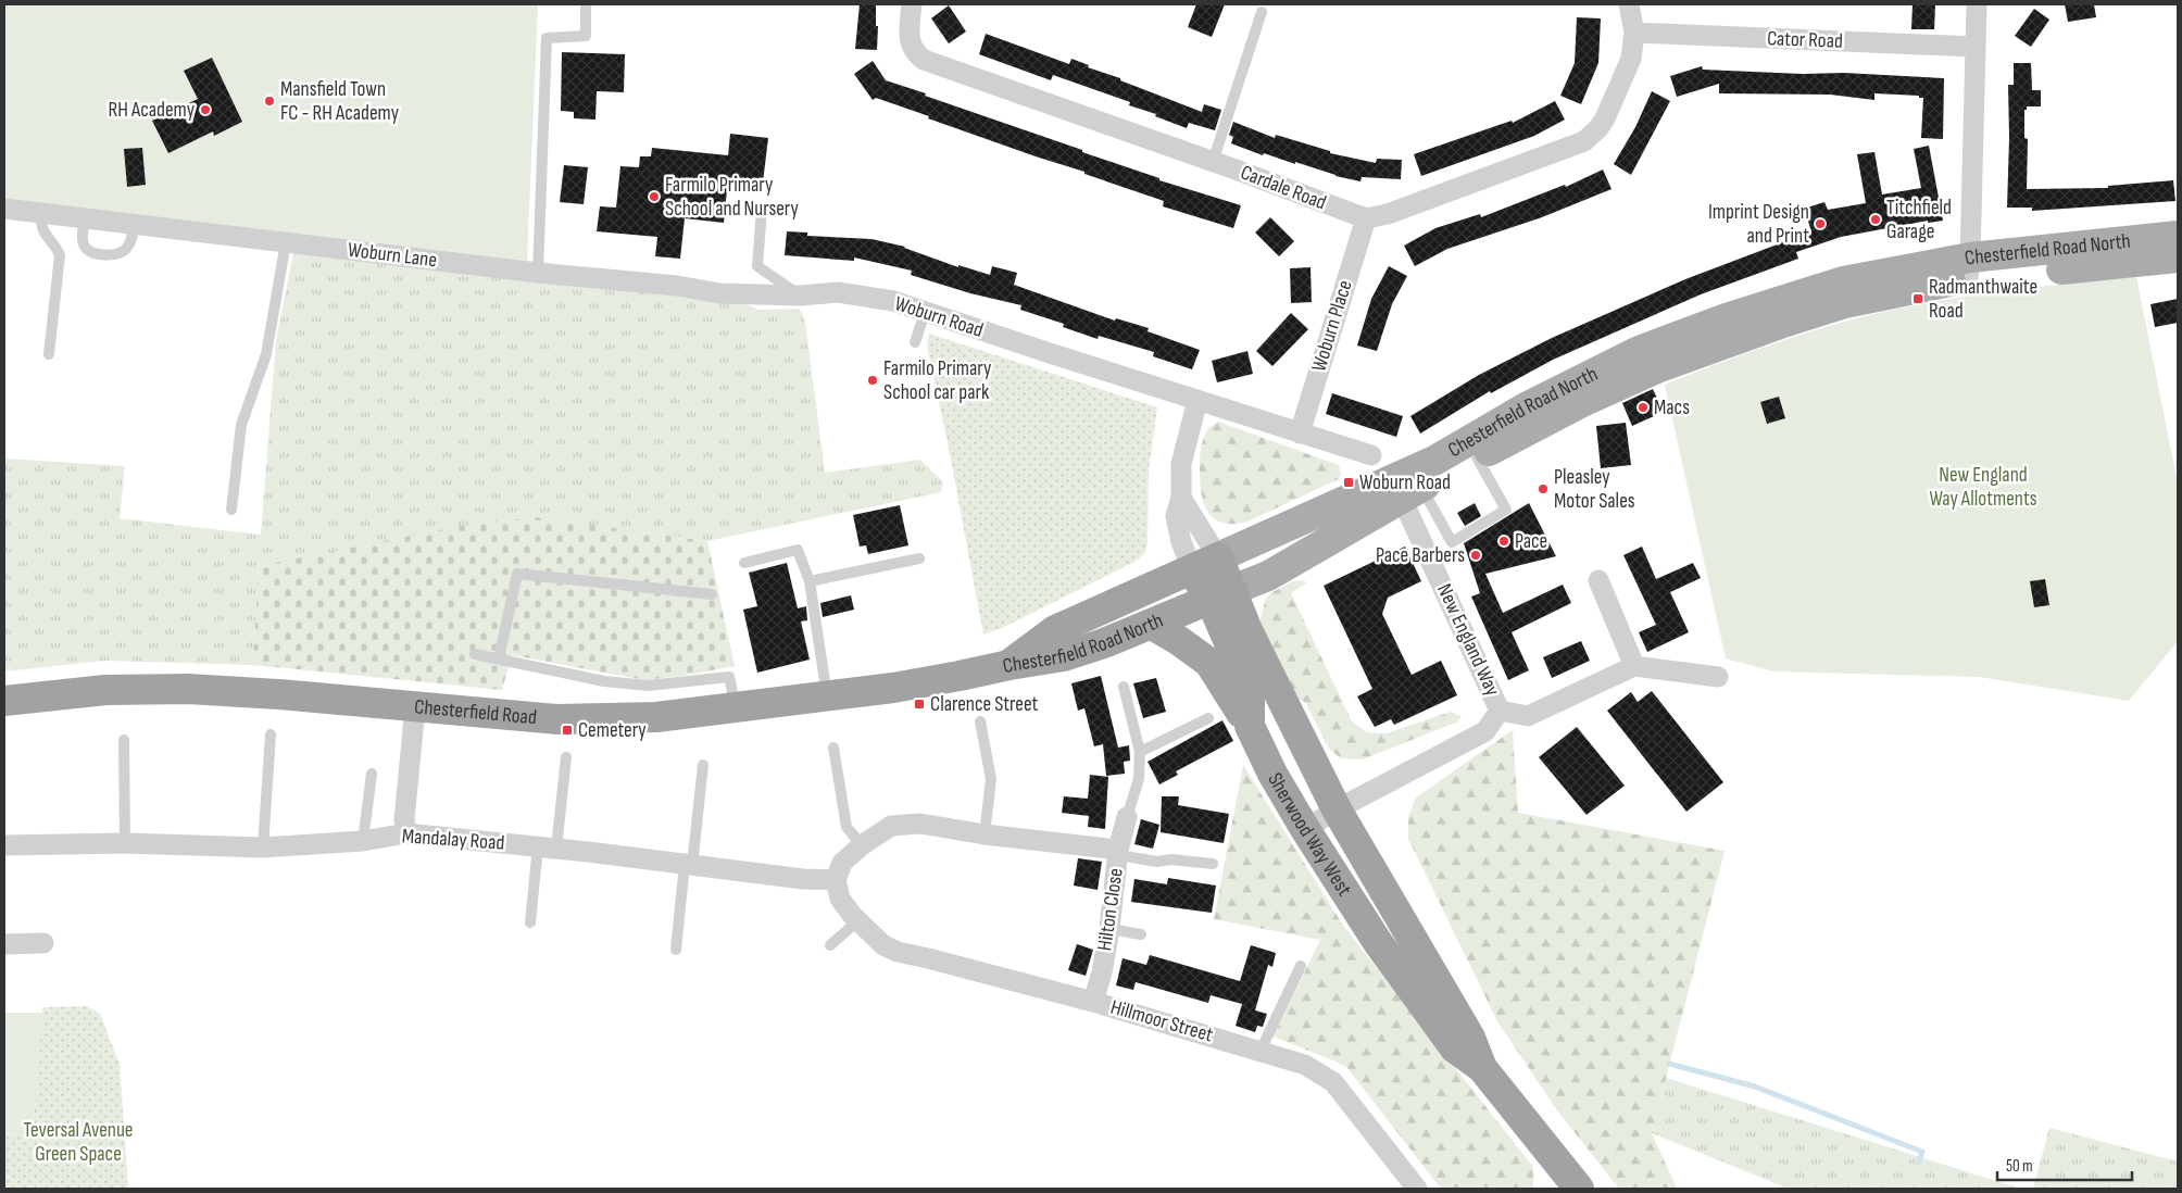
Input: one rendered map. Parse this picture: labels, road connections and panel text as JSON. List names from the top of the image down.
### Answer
{
  "streets": {
    "highway": ["Chesterfield Road North", "Chesterfield Road", "Sherwood Way West"],
    "street": [
      "Cator Road",
      "Cardale Road",
      "Woburn Lane",
      "Woburn Road",
      "Woburn Place",
      "New England Way",
      "Mandalay Road",
      "Hilton Close",
      "Hillmoor Street"
    ]
  },
  "crossings": [
    ["Cardale Road", "Woburn Place"],
    ["Chesterfield Road North", "New England Way"],
    ["Chesterfield Road North", "Chesterfield Road"],
    ["Chesterfield Road North", "Sherwood Way West"],
    ["Woburn Lane", "Woburn Road"],
    ["Woburn Road", "Woburn Place"],
    ["New England Way", "Sherwood Way West"],
    ["Mandalay Road", "Hillmoor Street"],
    ["Hilton Close", "Hillmoor Street"]
  ],
  "parks": ["New England Way Allotments", "Teversal Avenue Green Space"],
  "places": {
    "other": [
      "Mansfield Town FC - RH Academy",
      "RH Academy",
      "Farmilo Primary School and Nursery",
      "Titchfield Garage",
      "Imprint Design and Print",
      "Farmilo Primary School car park",
      "Macs",
      "Pleasley Motor Sales",
      "Pace",
      "Pace Barbers"
    ],
    "transit": [
      "Radmanthwaite Road",
      "Woburn Road",
      "Clarence Street",
      "Cemetery"
    ]
  },
  "scale_bar": "50 m"
}
